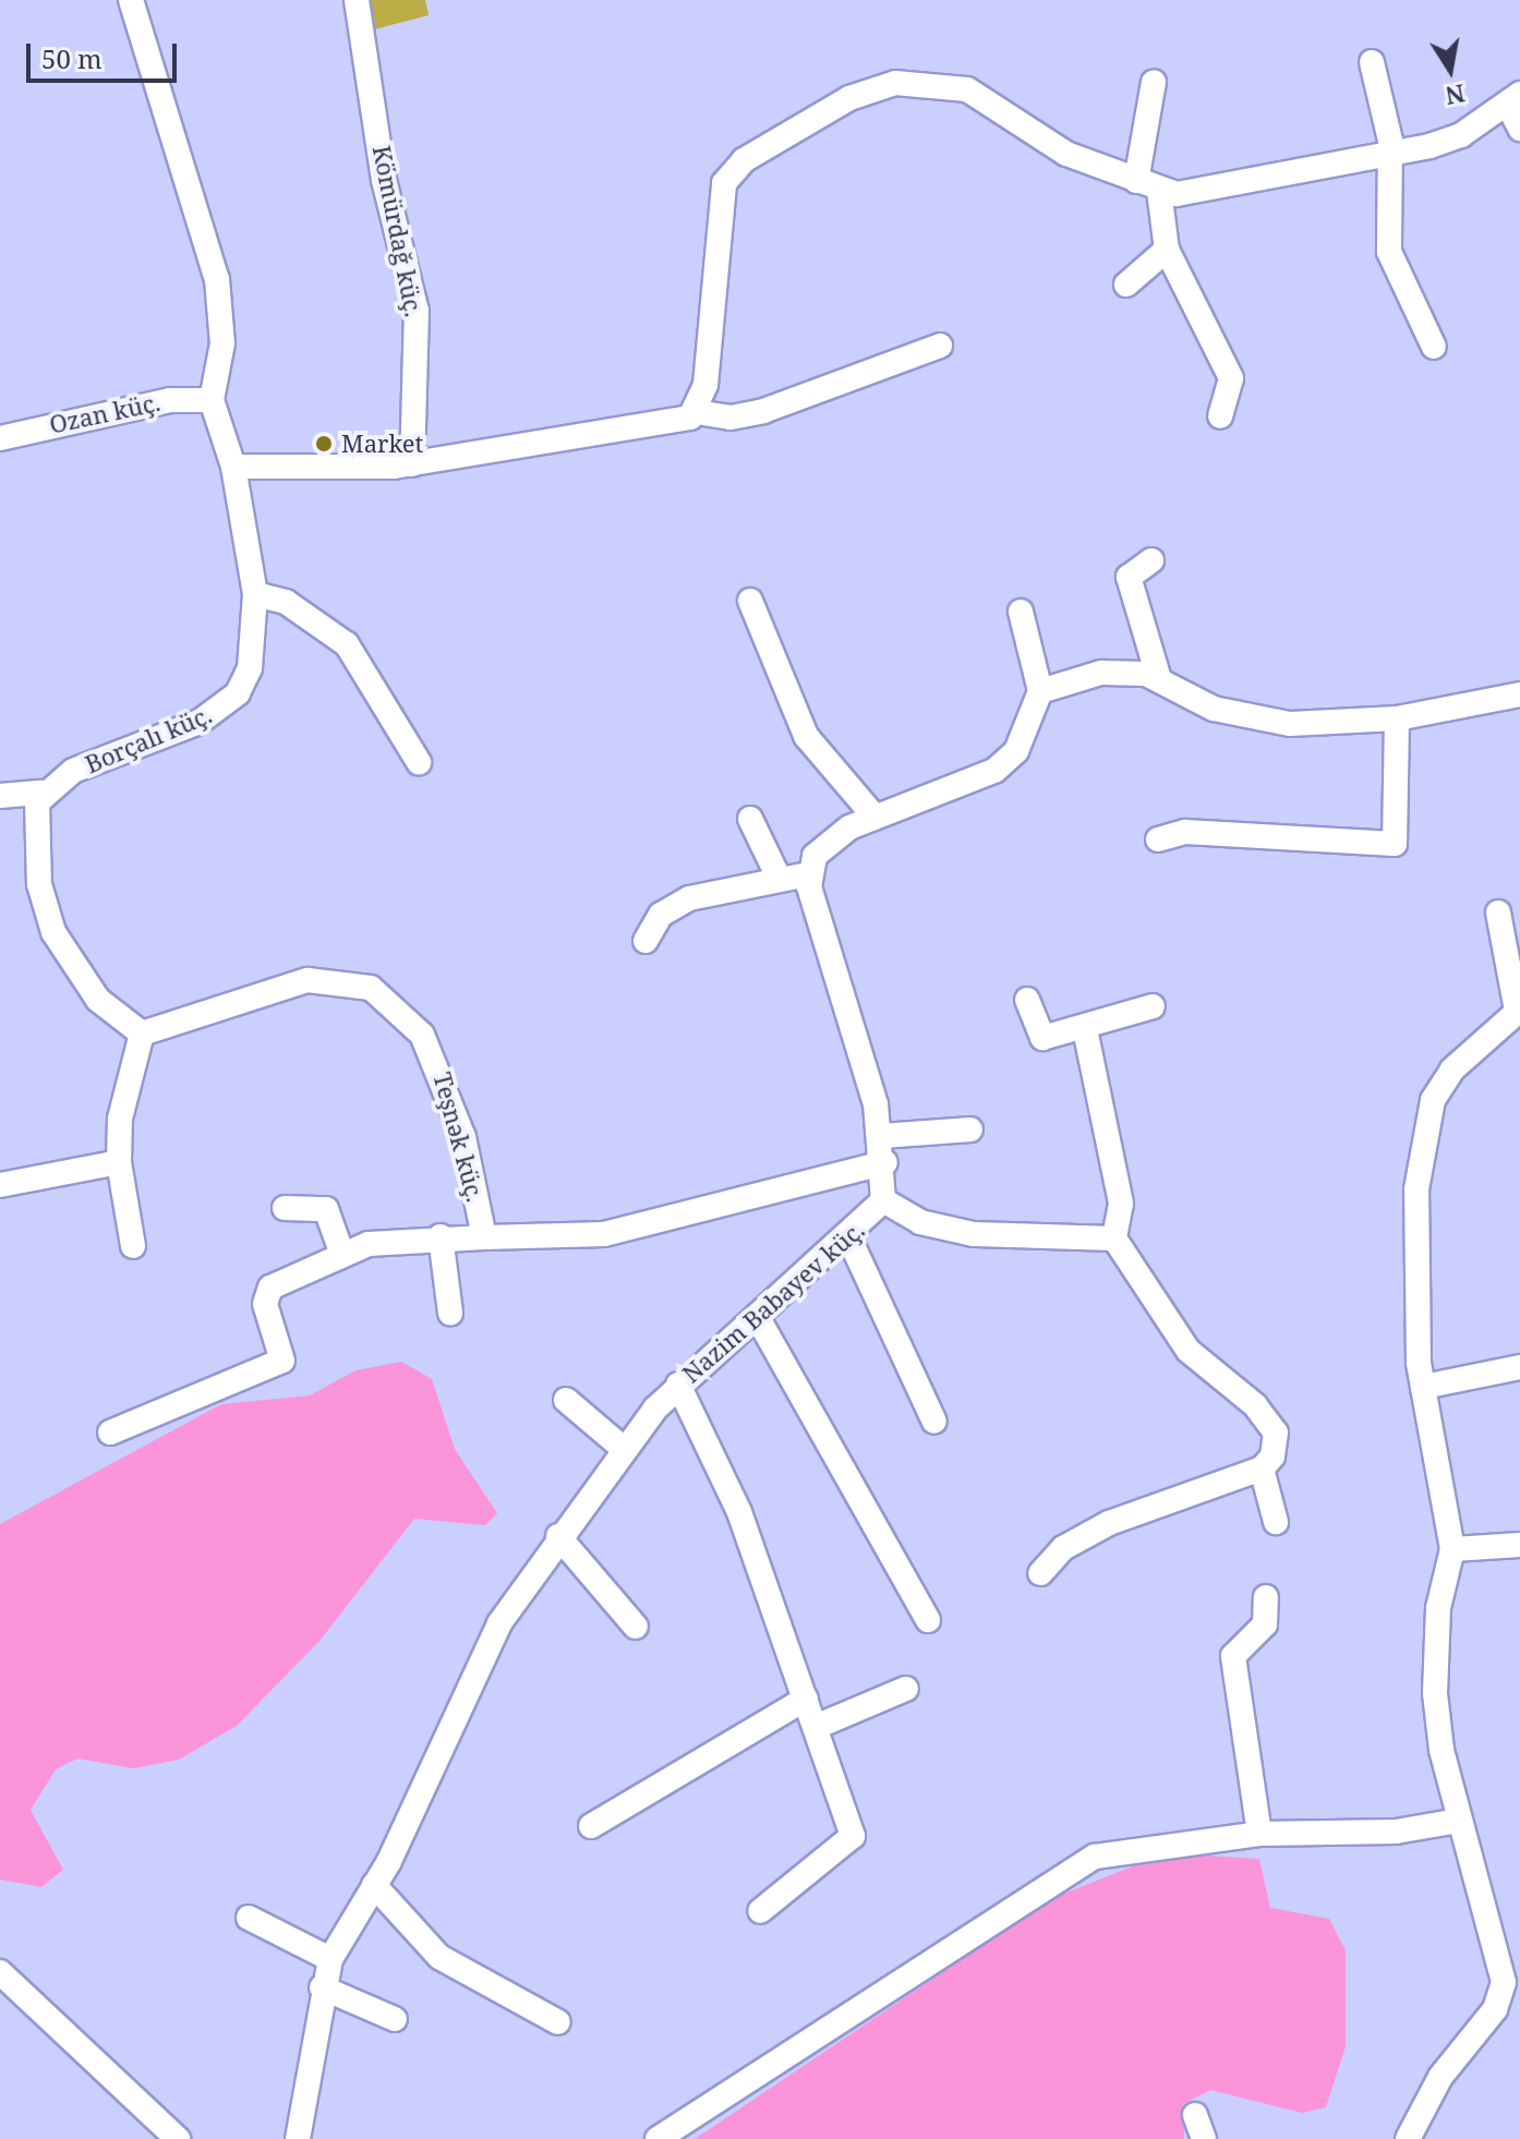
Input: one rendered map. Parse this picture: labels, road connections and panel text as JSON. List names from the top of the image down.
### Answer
{
  "streets": {
    "street": [
      "Kömürdağ küç.",
      "Ozan küç.",
      "Borçalı küç.",
      "Teşnək küç.",
      "Nazim Babayev küç."
    ]
  },
  "crossings": [
    ["Ozan küç.", "Borçalı küç."]
  ],
  "places": ["Market"],
  "scale_bar": "50 m",
  "north": "bottom"
}
